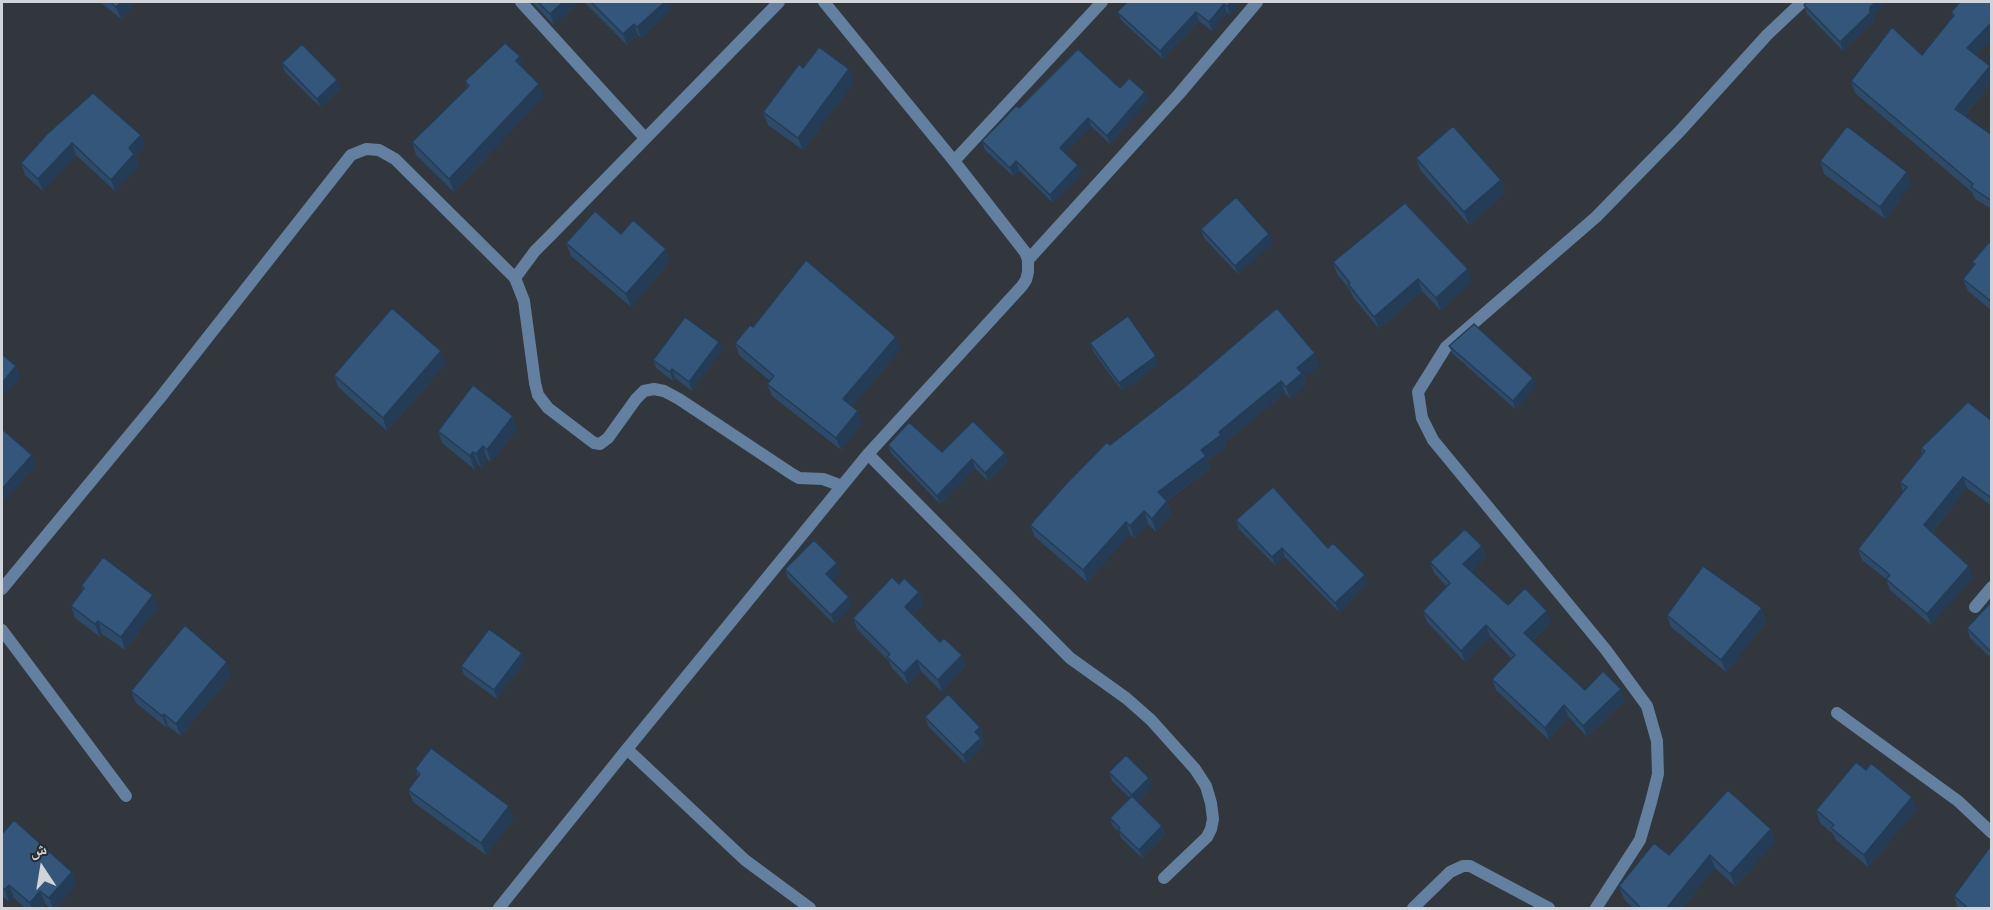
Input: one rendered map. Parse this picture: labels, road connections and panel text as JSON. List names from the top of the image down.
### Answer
{
  "north": "top"
}
